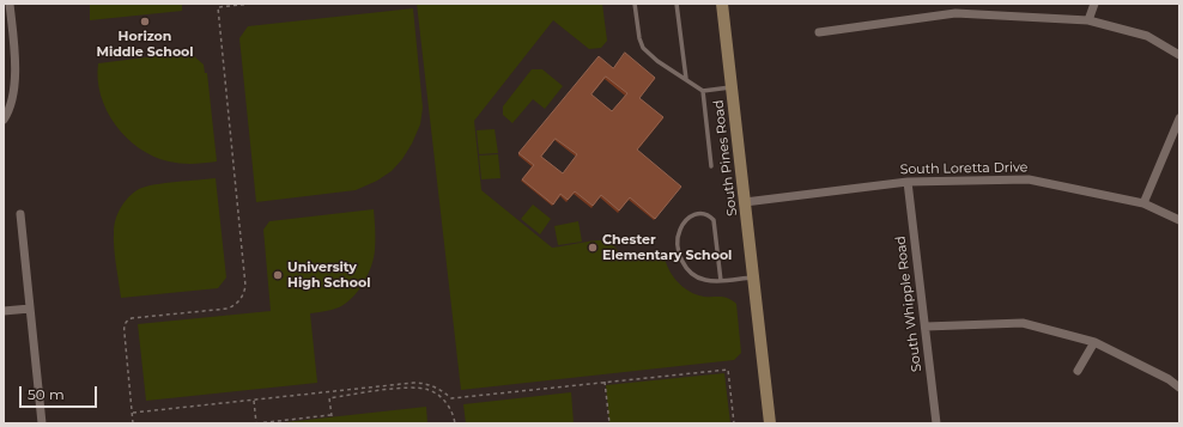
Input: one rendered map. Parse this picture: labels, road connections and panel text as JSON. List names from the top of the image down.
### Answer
{
  "streets": {
    "street": ["South Pines Road", "South Loretta Drive", "South Whipple Road"]
  },
  "crossings": [
    ["South Pines Road", "South Loretta Drive"],
    ["South Loretta Drive", "South Whipple Road"]
  ],
  "places": ["Horizon Middle School", "Chester Elementary School", "University High School"],
  "scale_bar": "50 m"
}
